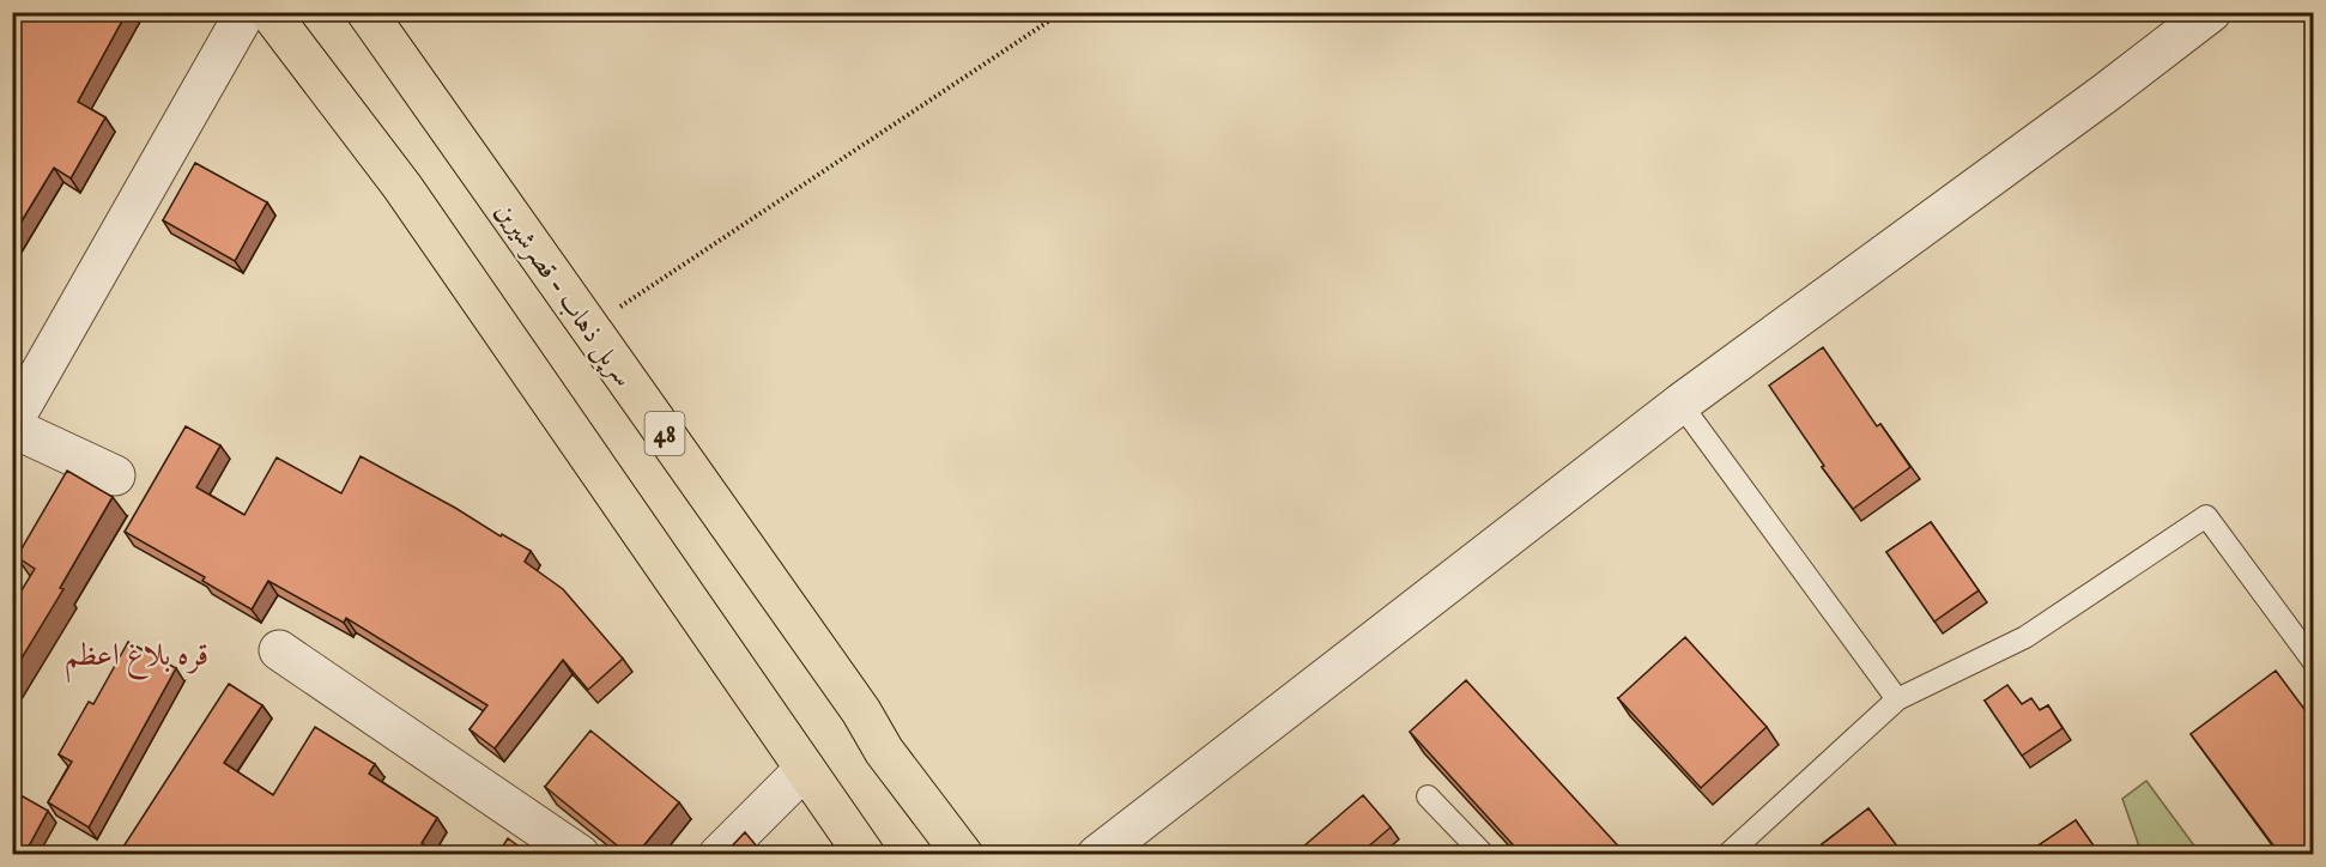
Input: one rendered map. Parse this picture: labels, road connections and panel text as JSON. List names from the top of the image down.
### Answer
{
  "streets": {
    "main road": ["سرپل ذهاب - قصرشیرین", "48"]
  },
  "districts": ["قره بلاغ اعظم"]
}
